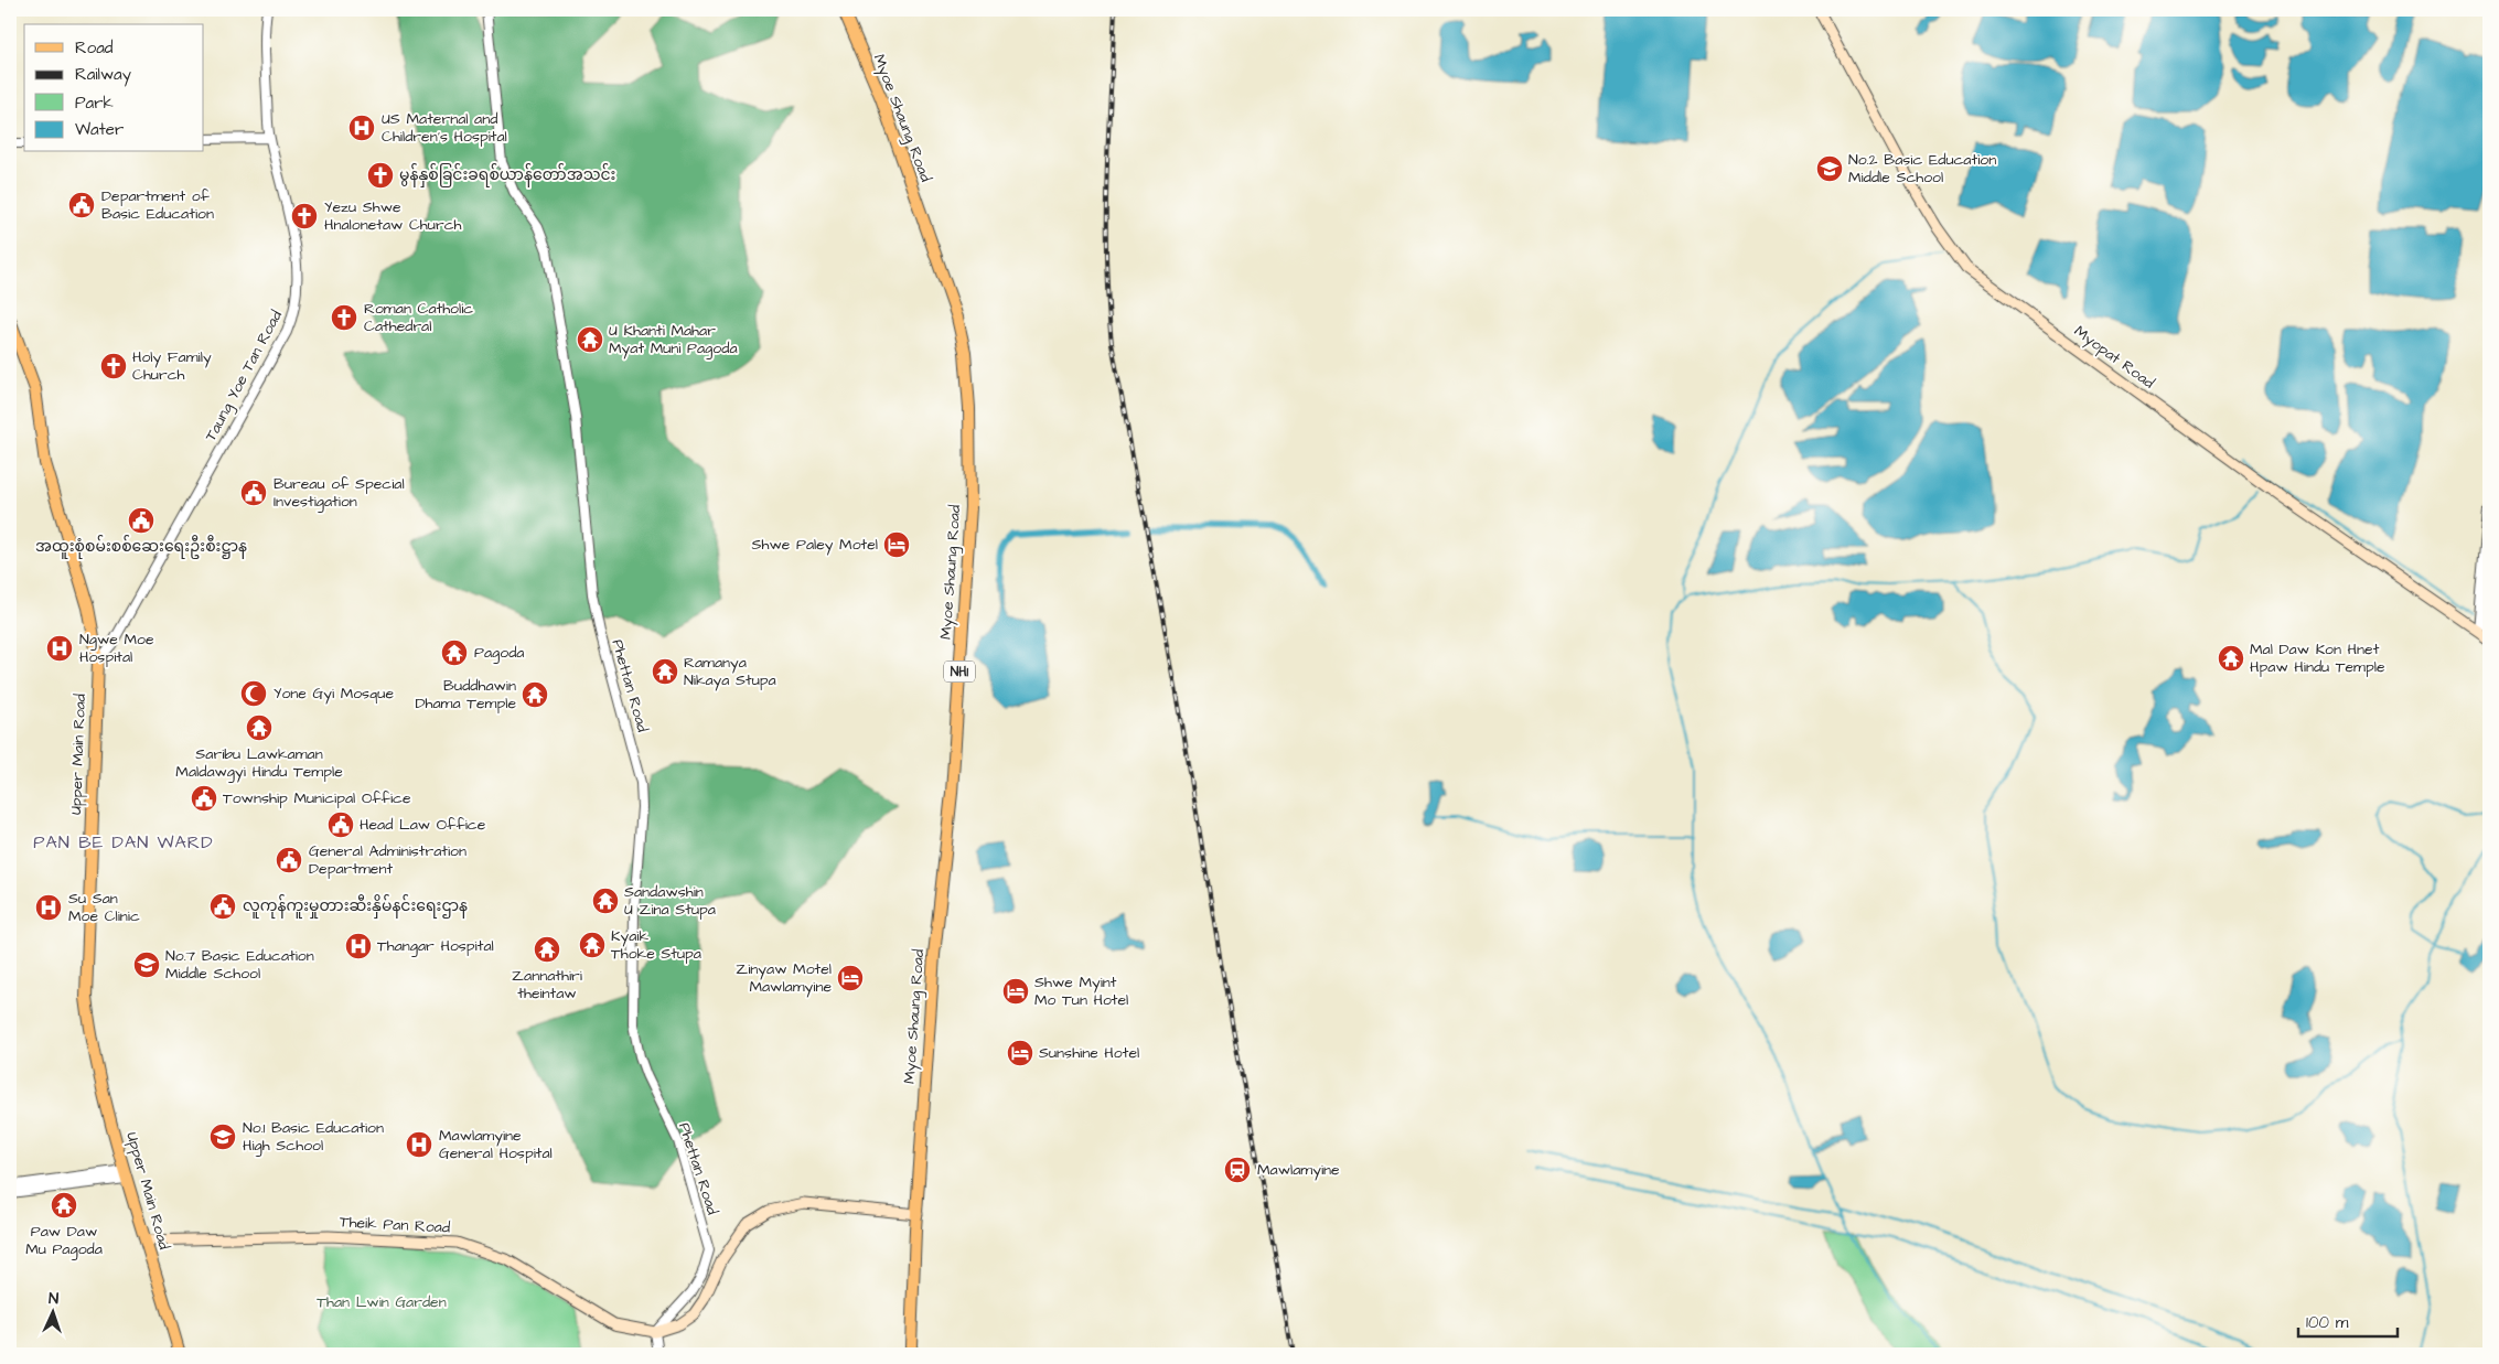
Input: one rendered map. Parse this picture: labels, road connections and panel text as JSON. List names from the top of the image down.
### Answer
{
  "streets": {
    "main road": [
      "Myoe Shaung Road",
      "Myopat Road",
      "NH1",
      "Upper Main Road",
      "Theik Pan Road"
    ],
    "street": ["Taung Yoe Tan Road", "Phettan Road"]
  },
  "crossings": [
    ["Taung Yoe Tan Road", "Upper Main Road"],
    ["Phettan Road", "Theik Pan Road"],
    ["Upper Main Road", "Theik Pan Road"]
  ],
  "districts": ["PAN BE DAN WARD"],
  "parks": ["Than Lwin Garden"],
  "places": {
    "hospital": [
      "US Maternal and Children's Hospital",
      "Ngwe Moe Hospital",
      "Su San Moe Clinic",
      "Thangar Hospital",
      "Mawlamyine General Hospital"
    ],
    "school or university": ["No.2 Basic Education Middle School", "No.7 Basic Education Middle School", "No.1 Basic Education High School"],
    "church": [
      "မွန်နှစ်ခြင်းခရစ်ယာန်တော်အသင်း",
      "Yezu Shwe Hnalonetaw Church",
      "Roman Catholic Cathedral",
      "Holy Family Church"
    ],
    "public building": [
      "Department of Basic Education",
      "Bureau of Special Investigation",
      "အထူးစုံစမ်းစစ်ဆေးရေးဦးစီးဋ္ဌာန",
      "Township Municipal Office",
      "Head Law Office",
      "General Administration Department",
      "လူကုန်ကူးမှုတားဆီးနှိမ်နင်းရေးဌာန"
    ],
    "temple": [
      "U Khanti Mahar Myat Muni Pagoda",
      "Pagoda",
      "Mal Daw Kon Hnet Hpaw Hindu Temple",
      "Ramanya Nikaya Stupa",
      "Buddhawin Dhama Temple",
      "Saribu Lawkaman Maldawgyi Hindu Temple",
      "Sandawshin U Zina Stupa",
      "Kyaik Thoke Stupa",
      "Zannathiri theintaw",
      "Paw Daw Mu Pagoda"
    ],
    "hotel": [
      "Shwe Paley Motel",
      "Zinyaw Motel Mawlamyine",
      "Shwe Myint Mo Tun Hotel",
      "Sunshine Hotel"
    ],
    "mosque": ["Yone Gyi Mosque"],
    "station": ["Mawlamyine"]
  },
  "legend": [
    "Road",
    "Railway",
    "Park",
    "Water"
  ],
  "scale_bar": "100 m",
  "north": "top"
}
